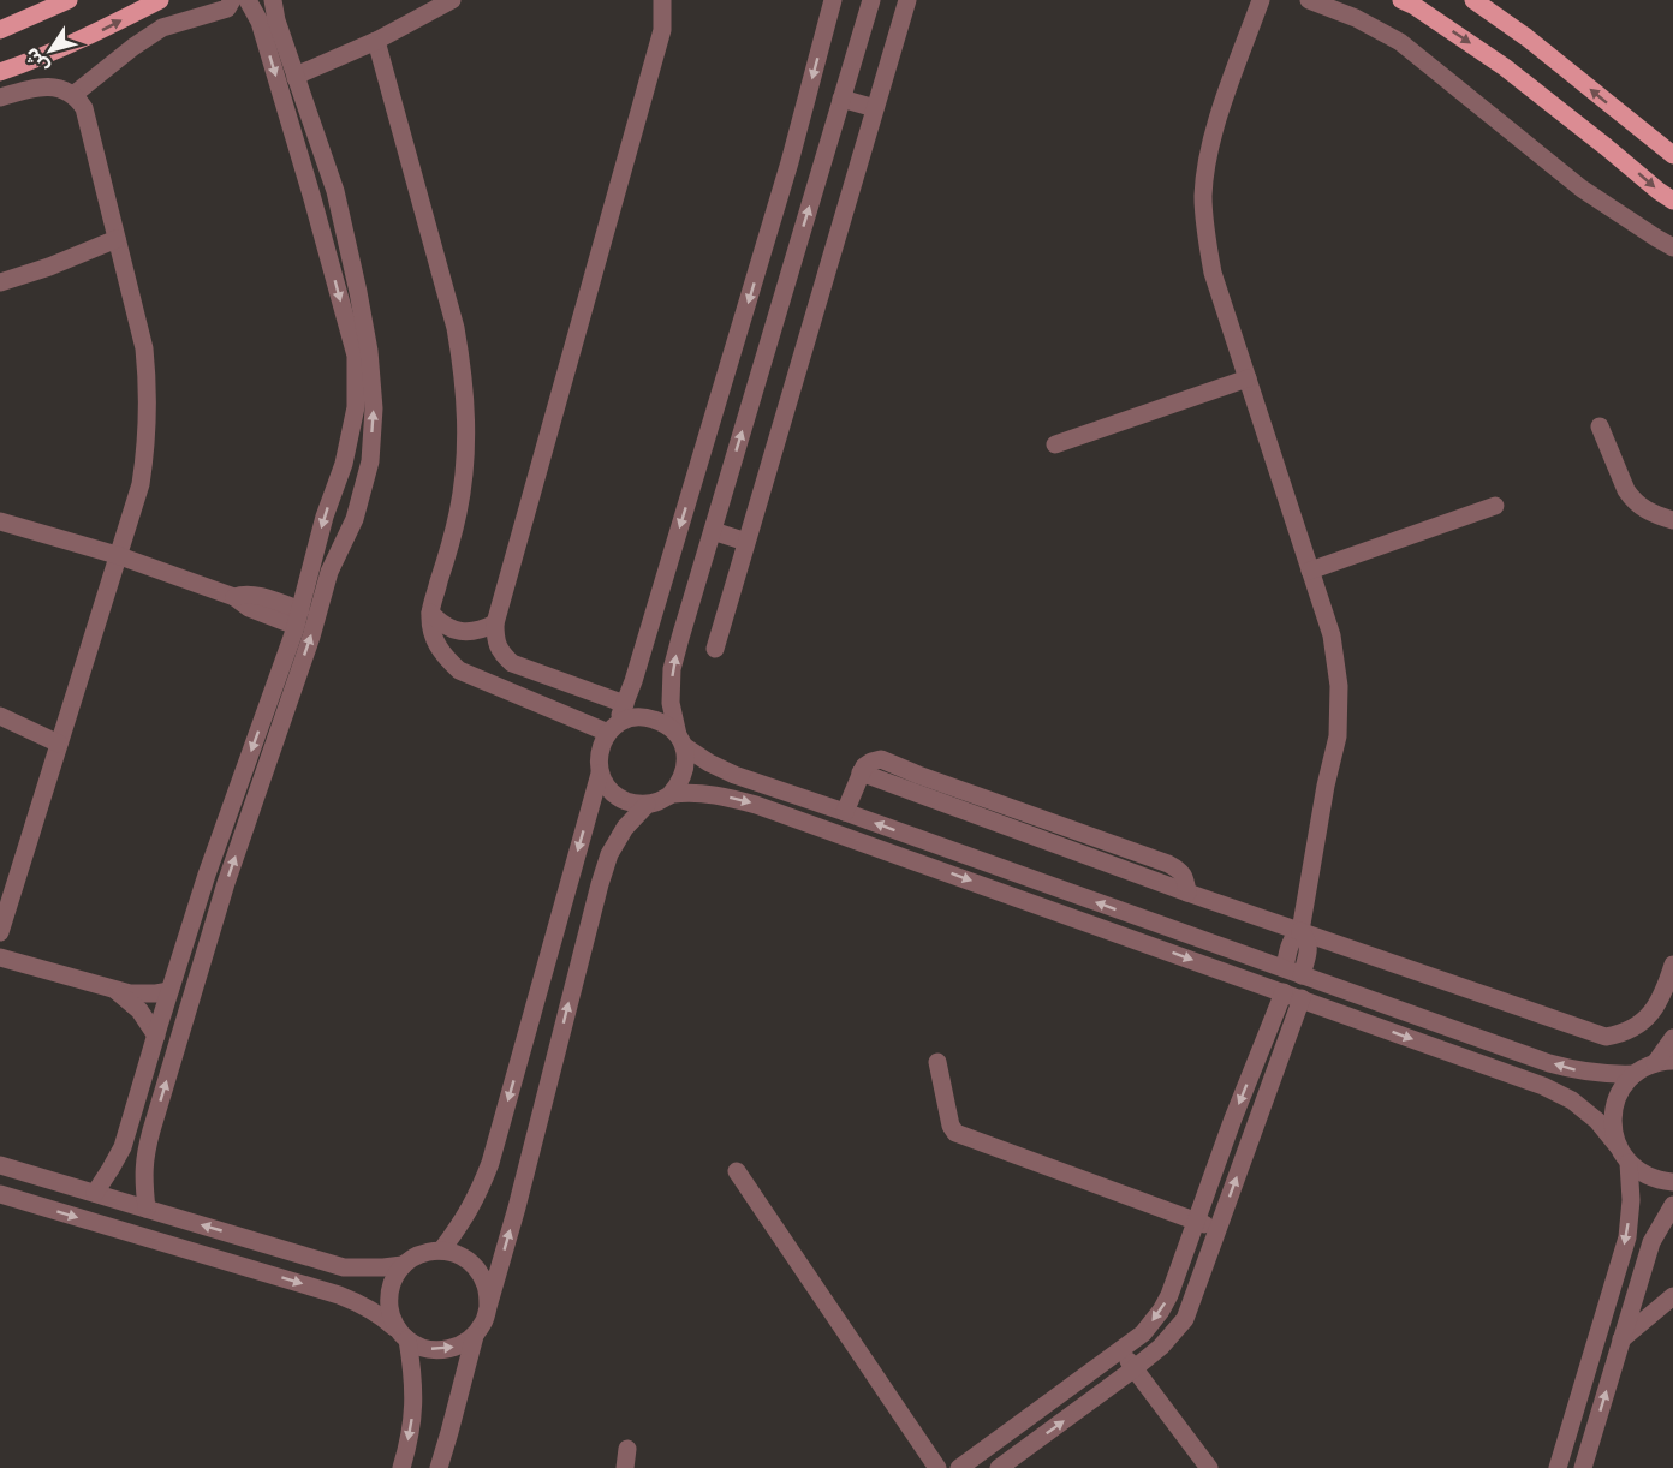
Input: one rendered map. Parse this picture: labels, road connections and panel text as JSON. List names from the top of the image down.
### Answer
{
  "north": "bottom left"
}
